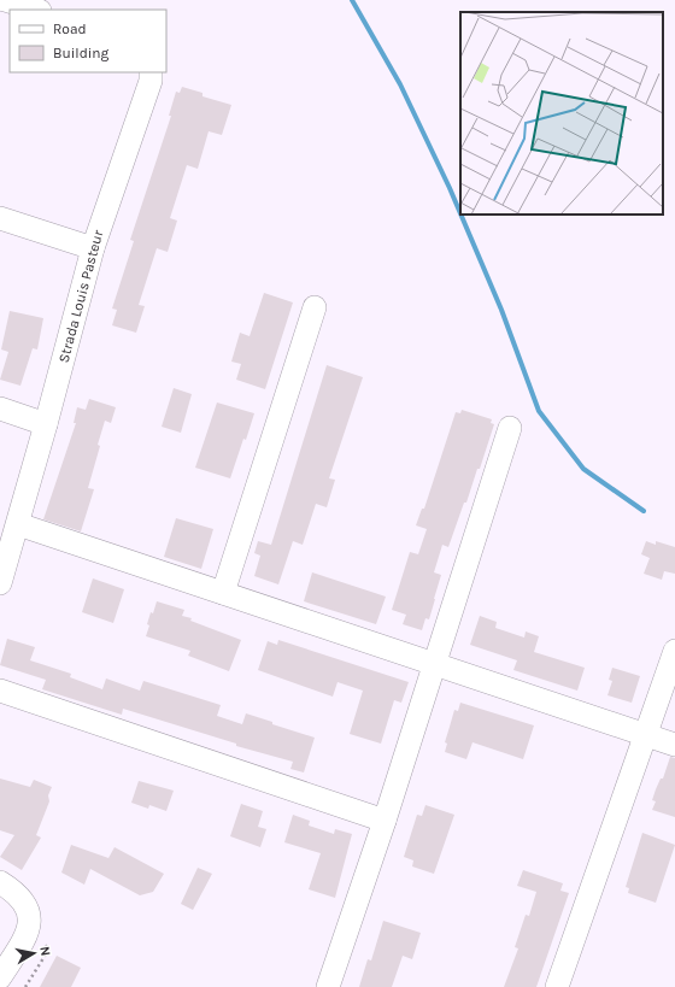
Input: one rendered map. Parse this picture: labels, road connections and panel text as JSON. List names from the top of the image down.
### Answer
{
  "streets": {
    "street": ["Strada Louis Pasteur"]
  },
  "legend": ["Road", "Building"],
  "north": "right"
}
